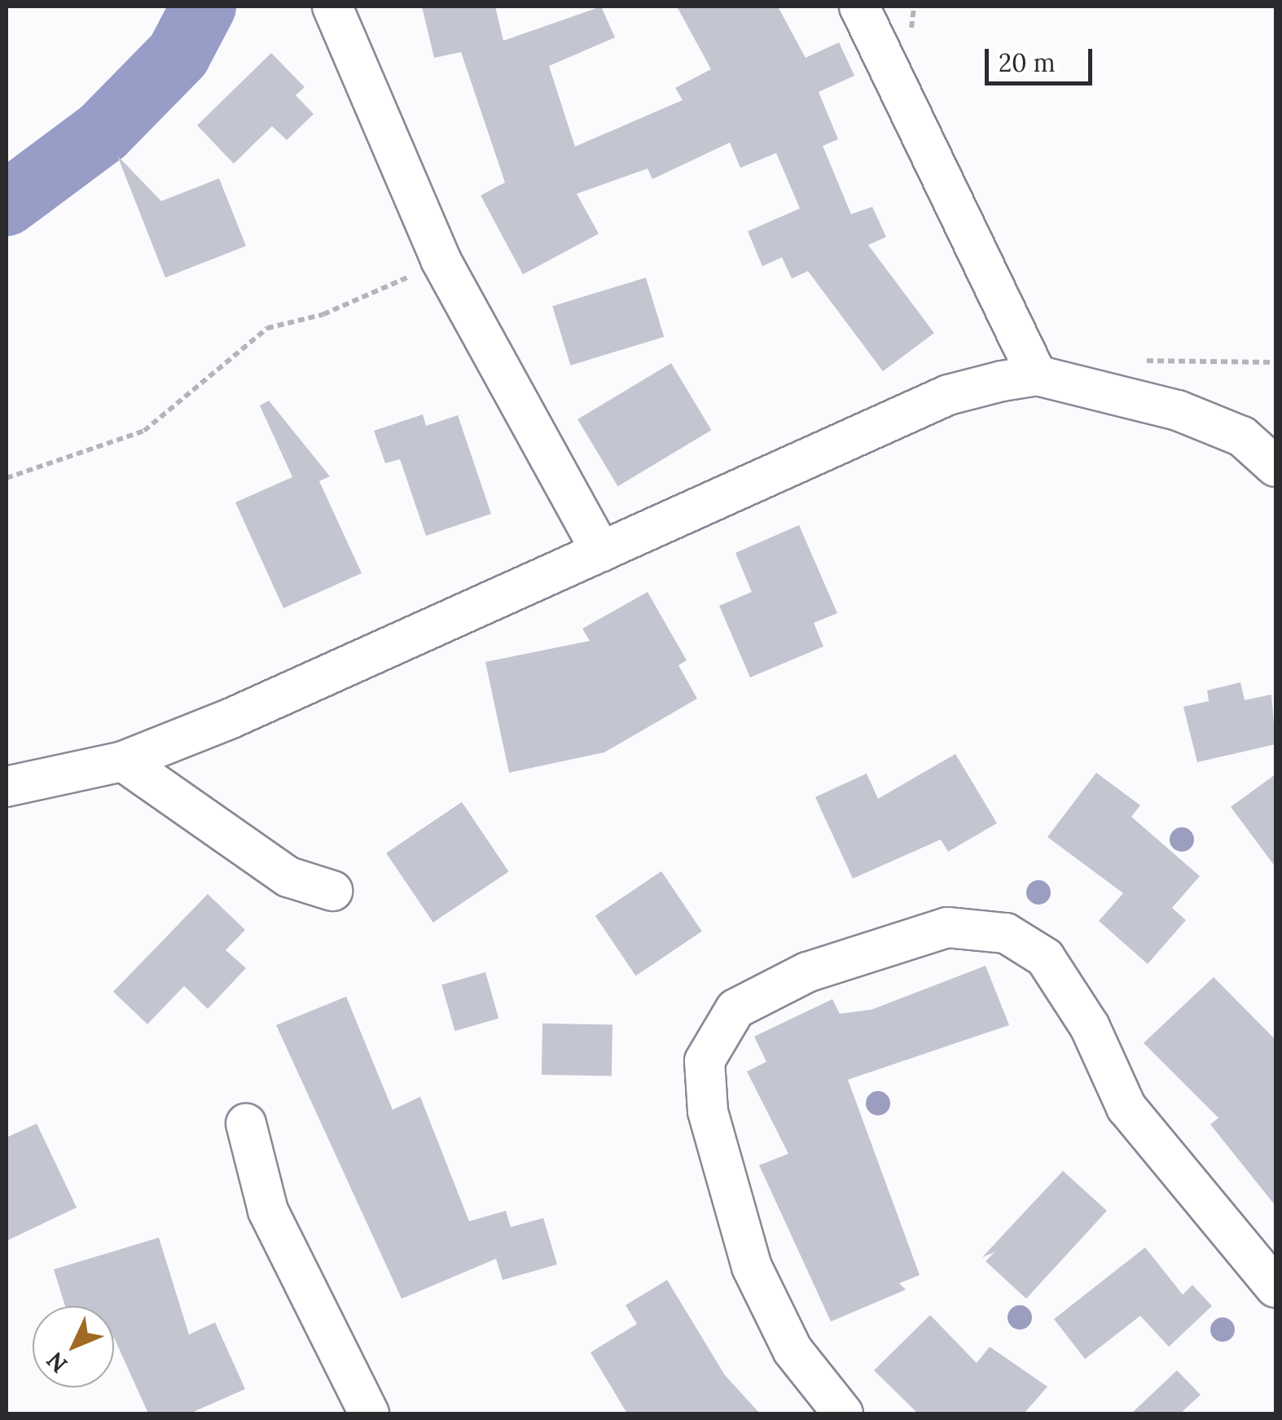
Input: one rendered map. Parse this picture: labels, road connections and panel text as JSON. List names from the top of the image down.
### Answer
{
  "scale_bar": "20 m",
  "north": "bottom left"
}
